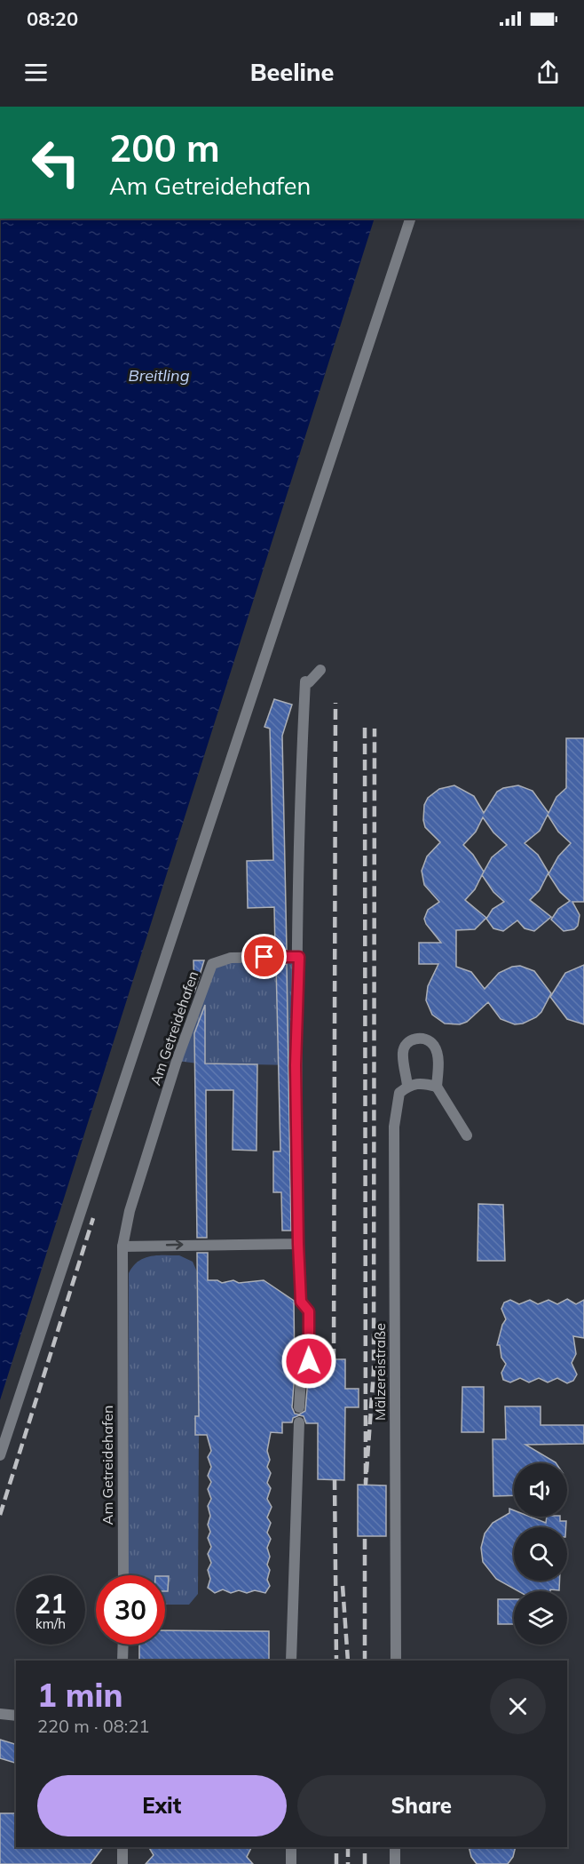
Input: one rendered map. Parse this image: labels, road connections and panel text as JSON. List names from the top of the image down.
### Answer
{
  "streets": {
    "street": ["Am Getreidehafen", "Mälzereistraße"]
  },
  "water": ["Breitling"],
  "page": {
    "status": "08:20",
    "header": "Beeline",
    "turn": ["200 m", "Am Getreidehafen"],
    "speed": "21 km/h",
    "limit": "30",
    "heading": ["1 min", "220 m · 08:21"],
    "buttons": ["Exit", "Share"]
  }
}
